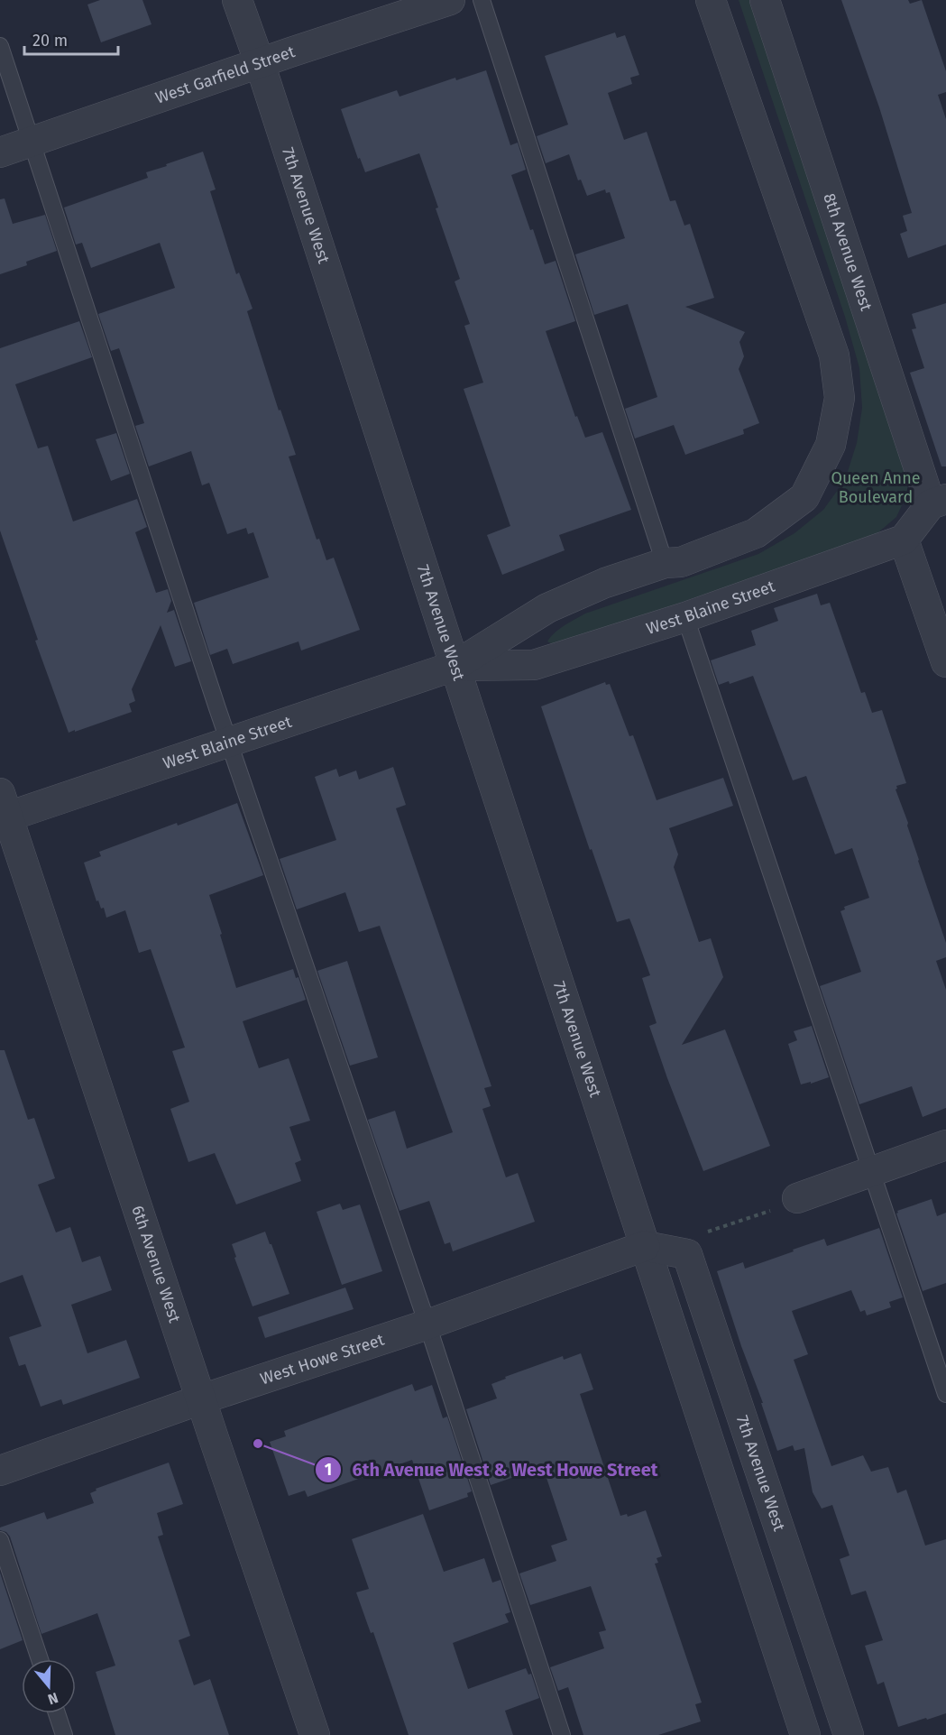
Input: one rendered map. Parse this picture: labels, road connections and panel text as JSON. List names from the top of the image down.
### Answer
{
  "streets": {
    "street": [
      "West Garfield Street",
      "7th Avenue West",
      "8th Avenue West",
      "West Blaine Street",
      "6th Avenue West",
      "West Howe Street"
    ]
  },
  "crossings": [
    ["West Garfield Street", "7th Avenue West"],
    ["7th Avenue West", "West Blaine Street"],
    ["7th Avenue West", "West Howe Street"],
    ["West Blaine Street", "6th Avenue West"],
    ["6th Avenue West", "West Howe Street"]
  ],
  "parks": ["Queen Anne Boulevard"],
  "places": ["6th Avenue West & West Howe Street"],
  "scale_bar": "20 m",
  "north": "bottom"
}
